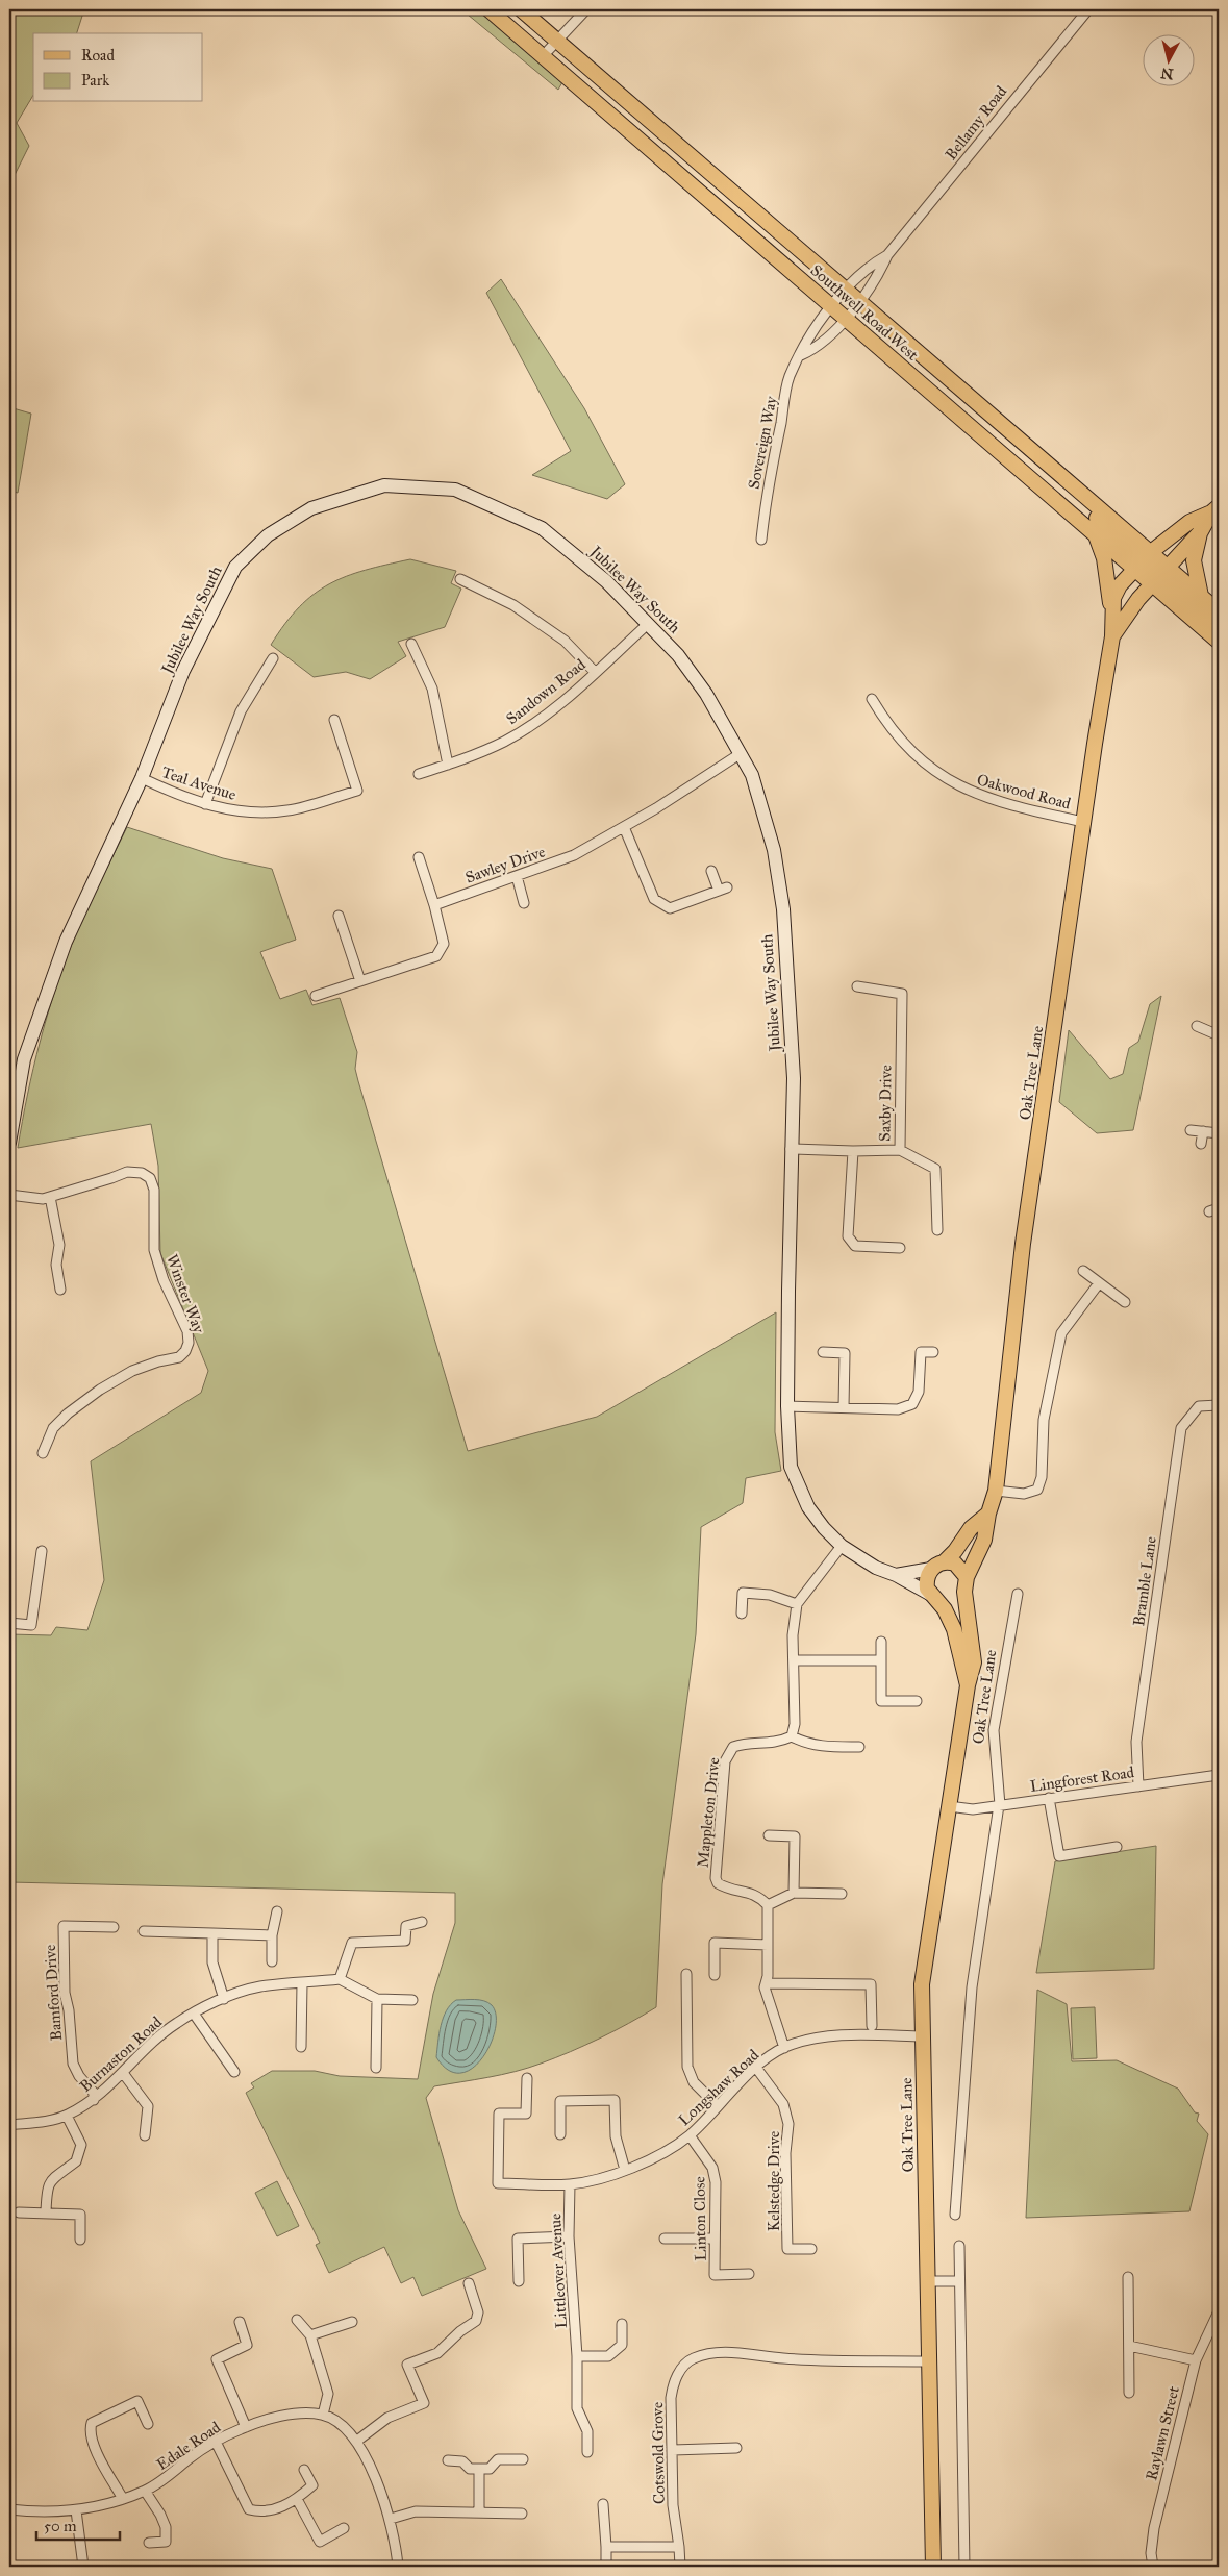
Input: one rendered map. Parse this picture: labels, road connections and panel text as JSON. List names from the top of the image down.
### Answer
{
  "streets": {
    "main road": ["Southwell Road West", "Oak Tree Lane"],
    "street": [
      "Bellamy Road",
      "Sovereign Way",
      "Jubilee Way South",
      "Sandown Road",
      "Teal Avenue",
      "Oakwood Road",
      "Sawley Drive",
      "Saxby Drive",
      "Winster Way",
      "Bramble Lane",
      "Lingforest Road",
      "Mappleton Drive",
      "Bamford Drive",
      "Burnaston Road",
      "Longshaw Road",
      "Kelstedge Drive",
      "Linton Close",
      "Littleover Avenue",
      "Raylawn Street",
      "Edale Road",
      "Cotswold Grove"
    ]
  },
  "crossings": [
    ["Bellamy Road", "Southwell Road West"],
    ["Bellamy Road", "Sovereign Way"],
    ["Southwell Road West", "Sovereign Way"],
    ["Southwell Road West", "Oak Tree Lane"],
    ["Jubilee Way South", "Sandown Road"],
    ["Jubilee Way South", "Teal Avenue"],
    ["Jubilee Way South", "Sawley Drive"],
    ["Jubilee Way South", "Oak Tree Lane"],
    ["Jubilee Way South", "Saxby Drive"],
    ["Oakwood Road", "Oak Tree Lane"],
    ["Oak Tree Lane", "Lingforest Road"],
    ["Oak Tree Lane", "Longshaw Road"],
    ["Oak Tree Lane", "Cotswold Grove"],
    ["Bramble Lane", "Lingforest Road"],
    ["Bamford Drive", "Burnaston Road"],
    ["Longshaw Road", "Kelstedge Drive"],
    ["Longshaw Road", "Linton Close"],
    ["Longshaw Road", "Littleover Avenue"]
  ],
  "legend": ["Road", "Park"],
  "scale_bar": "50 m",
  "north": "bottom"
}
